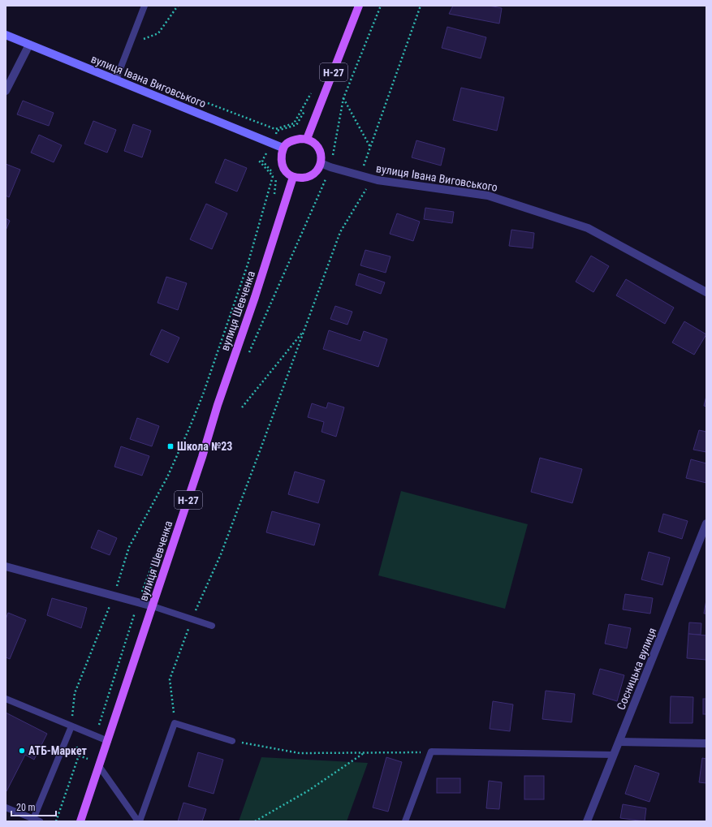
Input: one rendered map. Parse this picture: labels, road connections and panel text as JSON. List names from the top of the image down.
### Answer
{
  "streets": {
    "main road": ["Н-27", "вулиця Шевченка"],
    "street": ["вулиця Івана Виговського", "Сосницька вулиця"]
  },
  "crossings": [
    ["Н-27", "вулиця Івана Виговського"],
    ["Н-27", "вулиця Шевченка"],
    ["вулиця Івана Виговського", "вулиця Шевченка"]
  ],
  "places": {
    "transit": ["Школа №23"],
    "other": ["АТБ-Маркет"]
  },
  "scale_bar": "20 m"
}
